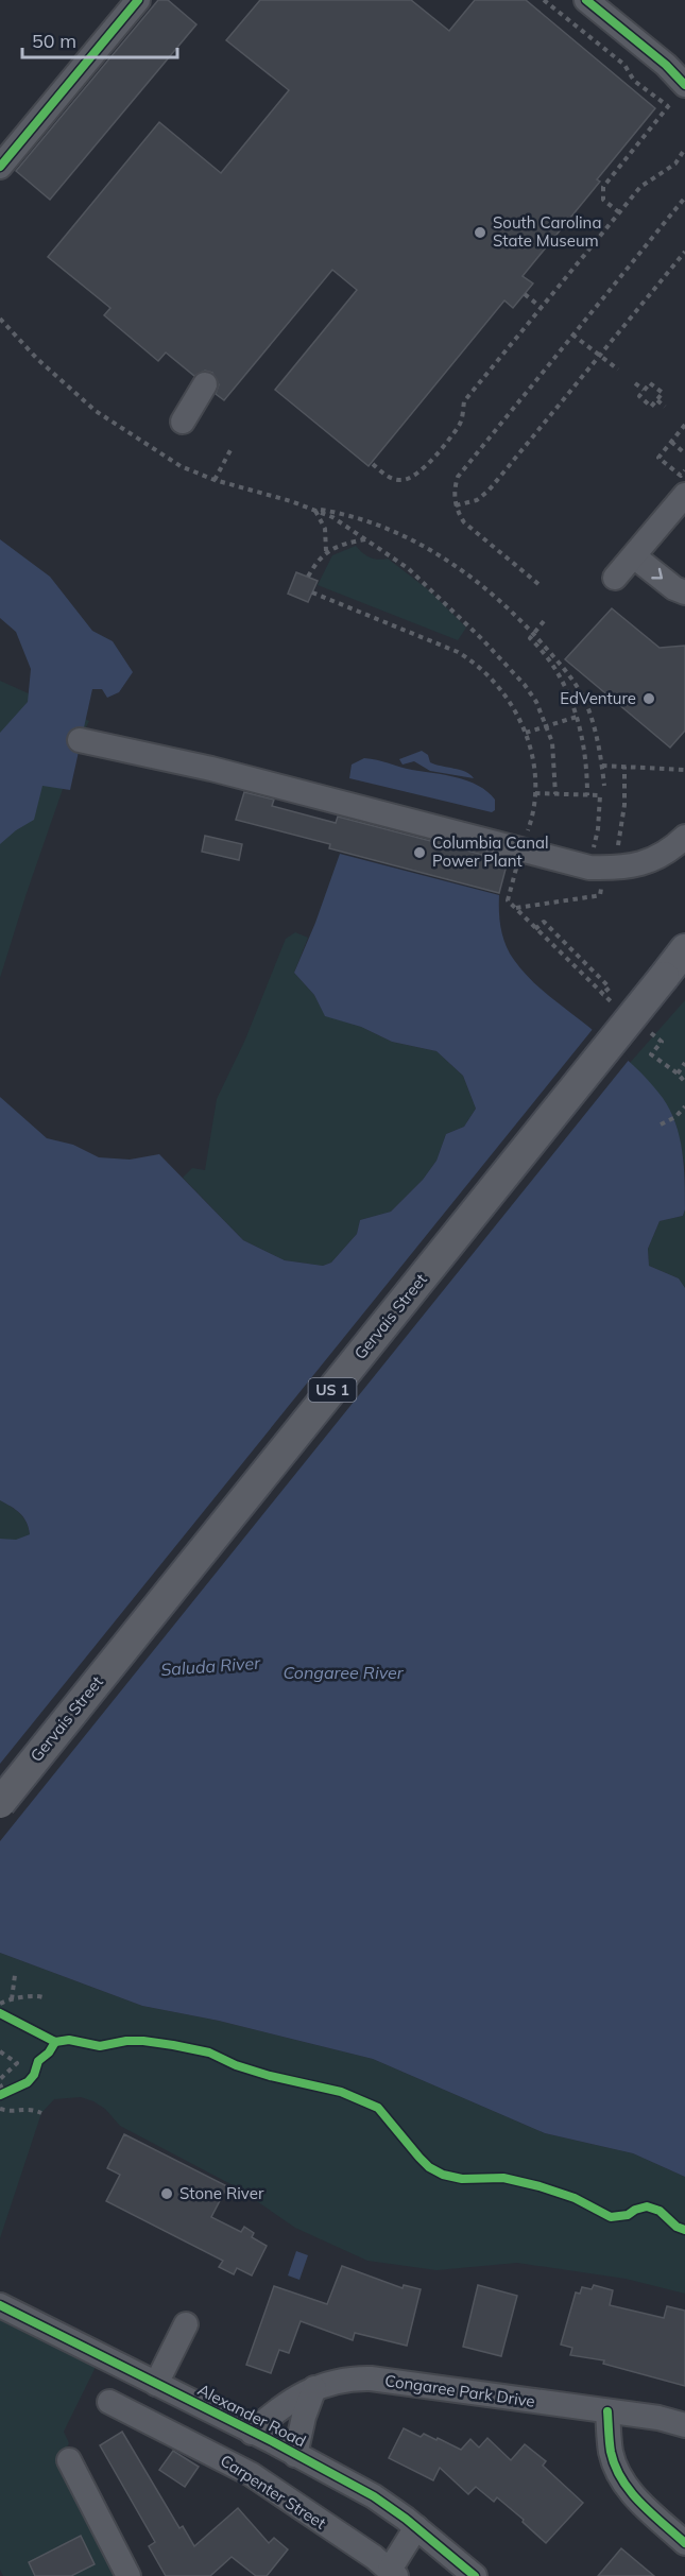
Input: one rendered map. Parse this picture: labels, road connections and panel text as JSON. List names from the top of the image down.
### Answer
{
  "streets": {
    "main road": ["Gervais Street", "US 1"],
    "street": ["Congaree Park Drive", "Alexander Road", "Carpenter Street"]
  },
  "crossings": [
    ["Congaree Park Drive", "Alexander Road"]
  ],
  "water": ["Saluda River", "Congaree River"],
  "places": [
    "South Carolina State Museum",
    "EdVenture",
    "Columbia Canal Power Plant",
    "Stone River"
  ],
  "scale_bar": "50 m"
}
